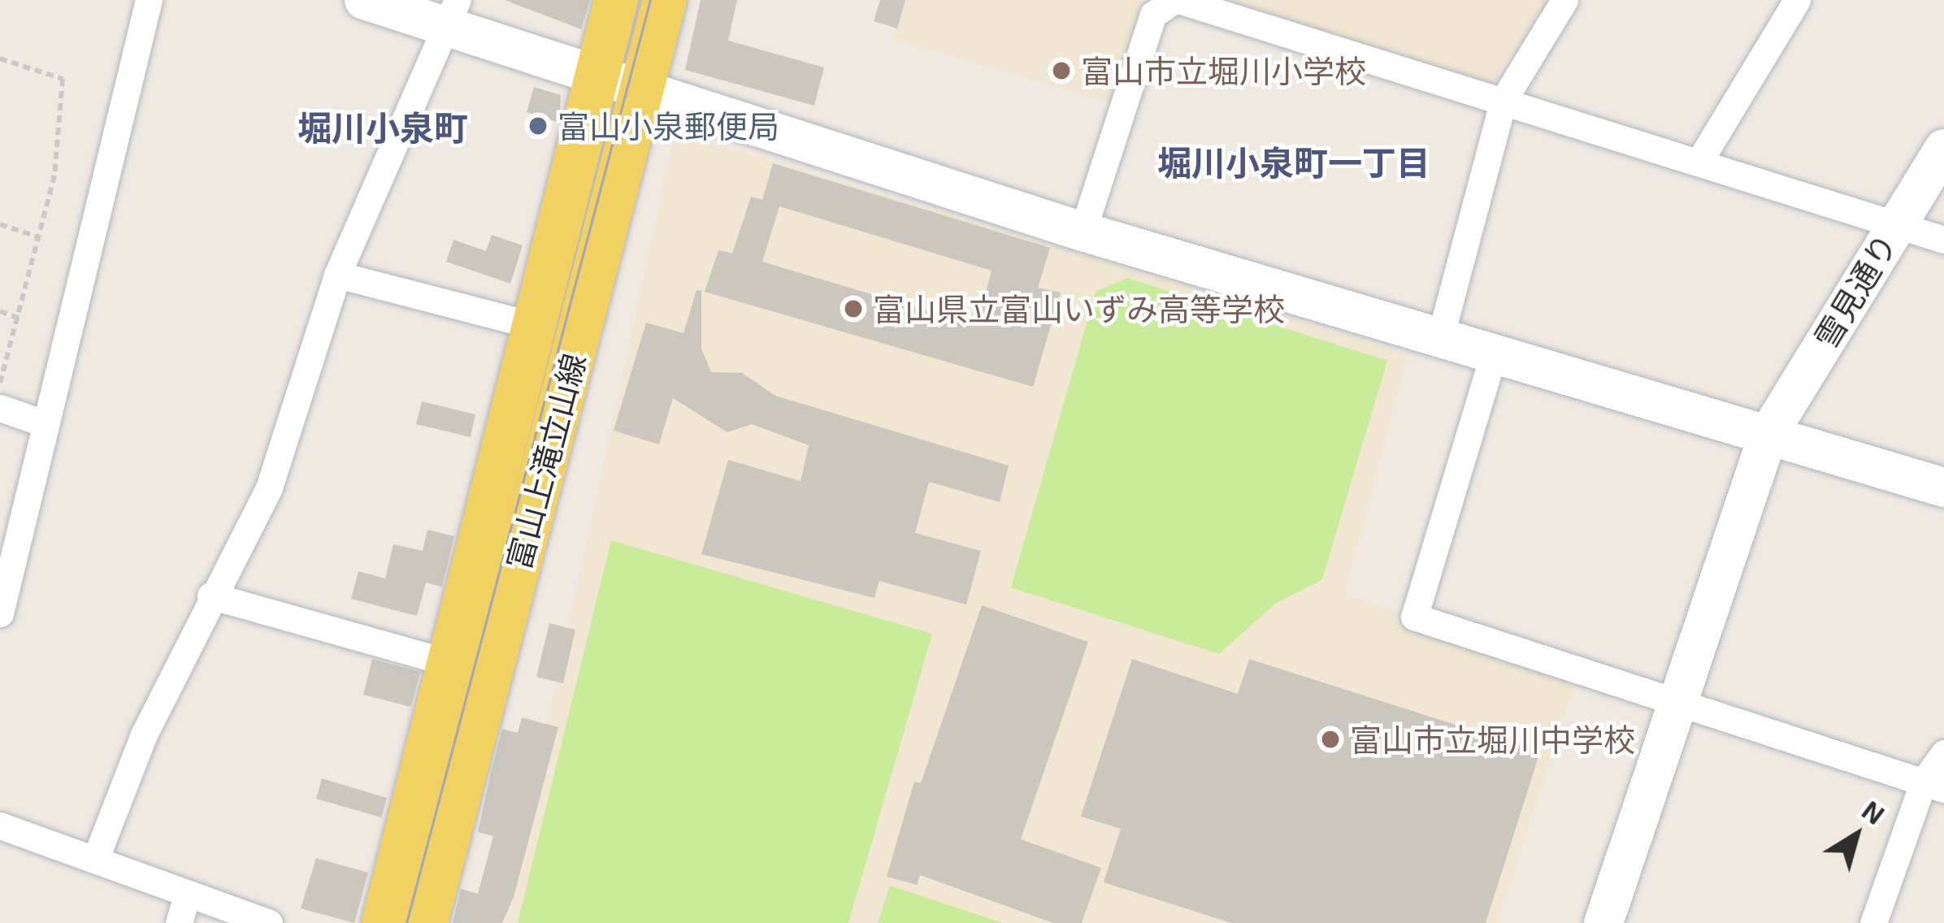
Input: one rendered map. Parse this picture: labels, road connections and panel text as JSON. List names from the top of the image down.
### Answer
{
  "streets": {
    "main road": ["富山上滝立山線"],
    "street": ["雪見通り"]
  },
  "districts": ["堀川小泉町", "堀川小泉町一丁目"],
  "places": [
    "富山市立堀川小学校",
    "富山小泉郵便局",
    "富山県立富山いずみ高等学校",
    "富山市立堀川中学校"
  ],
  "north": "top right"
}
